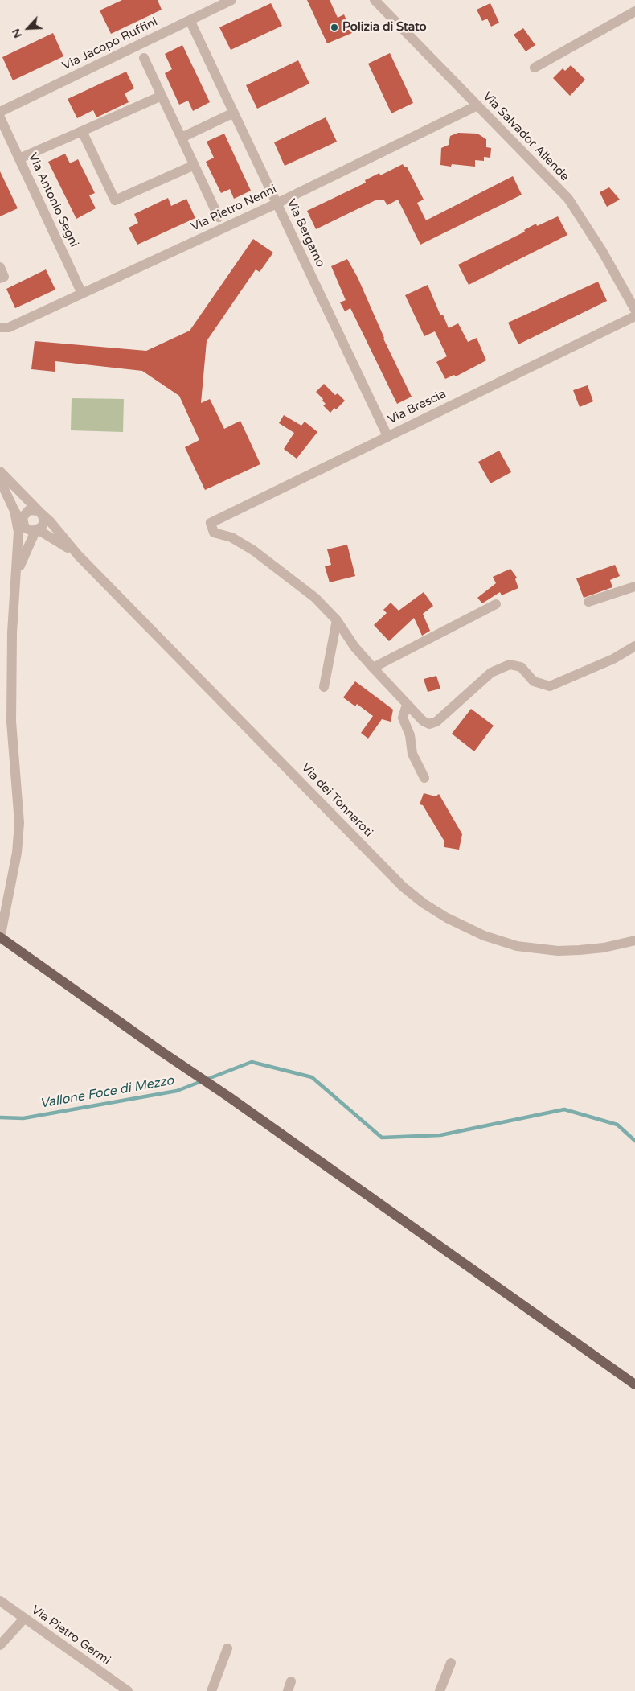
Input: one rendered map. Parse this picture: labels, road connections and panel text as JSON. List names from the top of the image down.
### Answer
{
  "streets": {
    "street": [
      "Via Jacopo Ruffini",
      "Via Salvador Allende",
      "Via Antonio Segni",
      "Via Pietro Nenni",
      "Via Bergamo",
      "Via Brescia",
      "Via dei Tonnaroti",
      "Via Pietro Germi"
    ]
  },
  "crossings": [
    ["Via Jacopo Ruffini", "Via Bergamo"],
    ["Via Salvador Allende", "Via Pietro Nenni"],
    ["Via Antonio Segni", "Via Pietro Nenni"],
    ["Via Pietro Nenni", "Via Bergamo"],
    ["Via Bergamo", "Via Brescia"]
  ],
  "water": ["Vallone Foce di Mezzo"],
  "places": ["Polizia di Stato"],
  "north": "bottom left"
}
